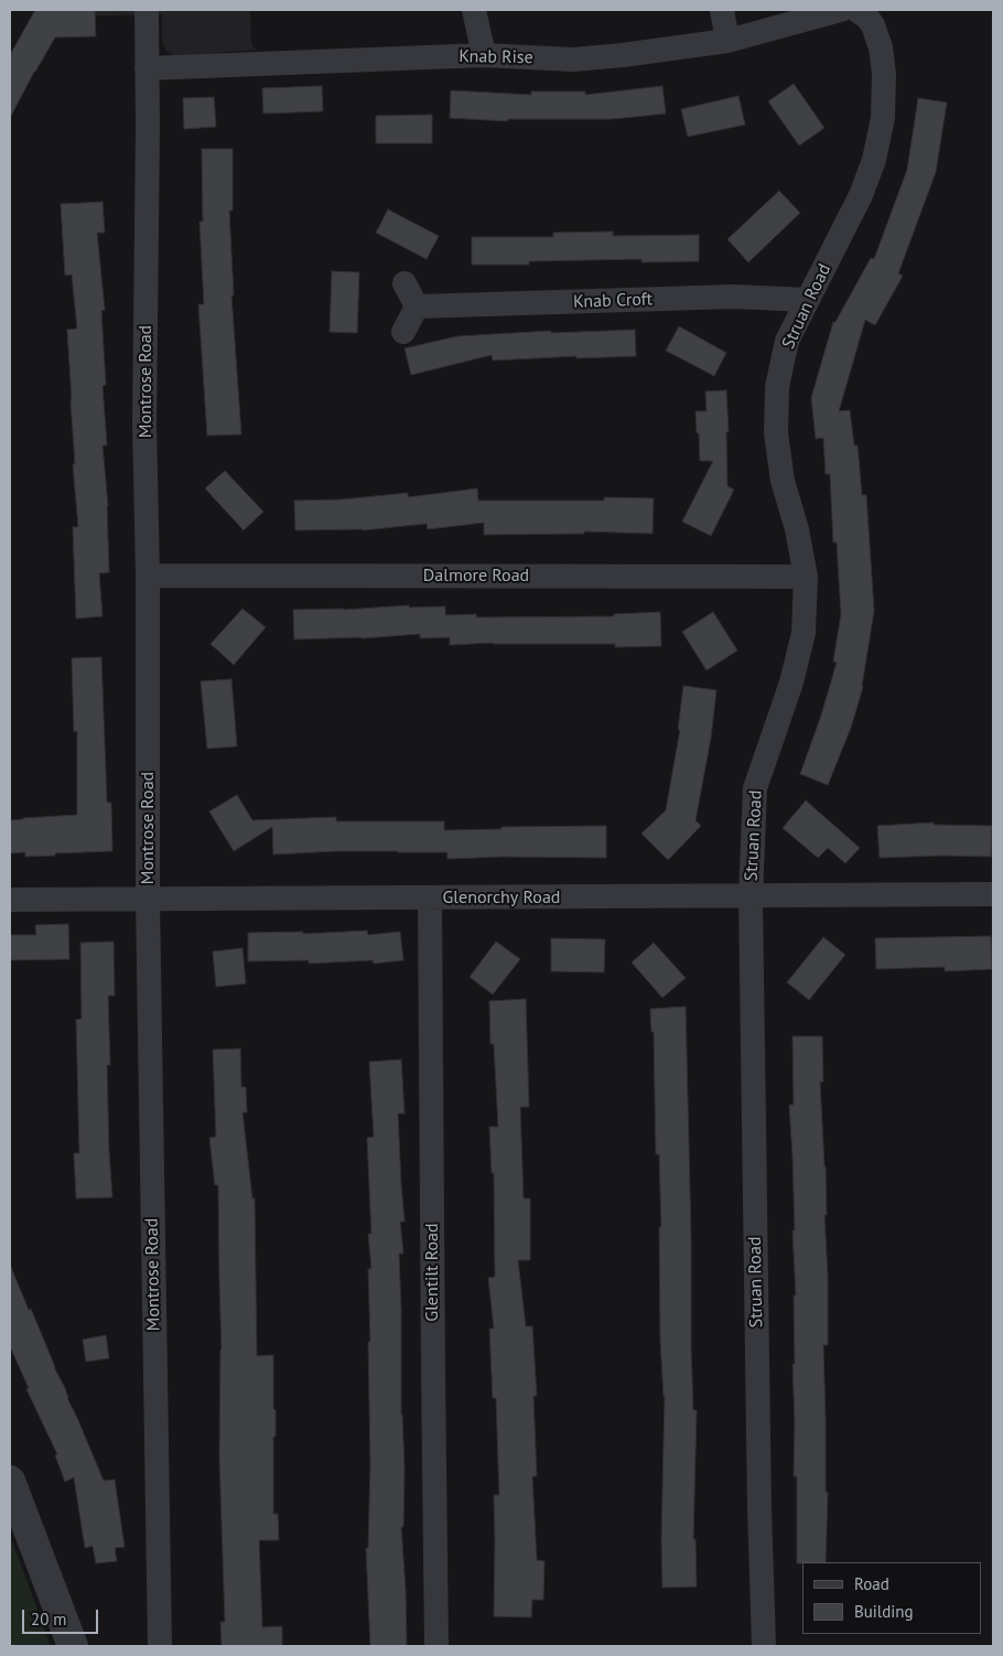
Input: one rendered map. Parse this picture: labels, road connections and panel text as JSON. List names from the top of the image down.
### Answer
{
  "streets": {
    "street": [
      "Knab Rise",
      "Knab Croft",
      "Struan Road",
      "Montrose Road",
      "Dalmore Road",
      "Glenorchy Road",
      "Glentilt Road"
    ]
  },
  "crossings": [
    ["Knab Rise", "Montrose Road"],
    ["Knab Croft", "Struan Road"],
    ["Struan Road", "Dalmore Road"],
    ["Struan Road", "Glenorchy Road"],
    ["Montrose Road", "Dalmore Road"],
    ["Montrose Road", "Glenorchy Road"],
    ["Glenorchy Road", "Glentilt Road"]
  ],
  "legend": ["Road", "Building"],
  "scale_bar": "20 m"
}
